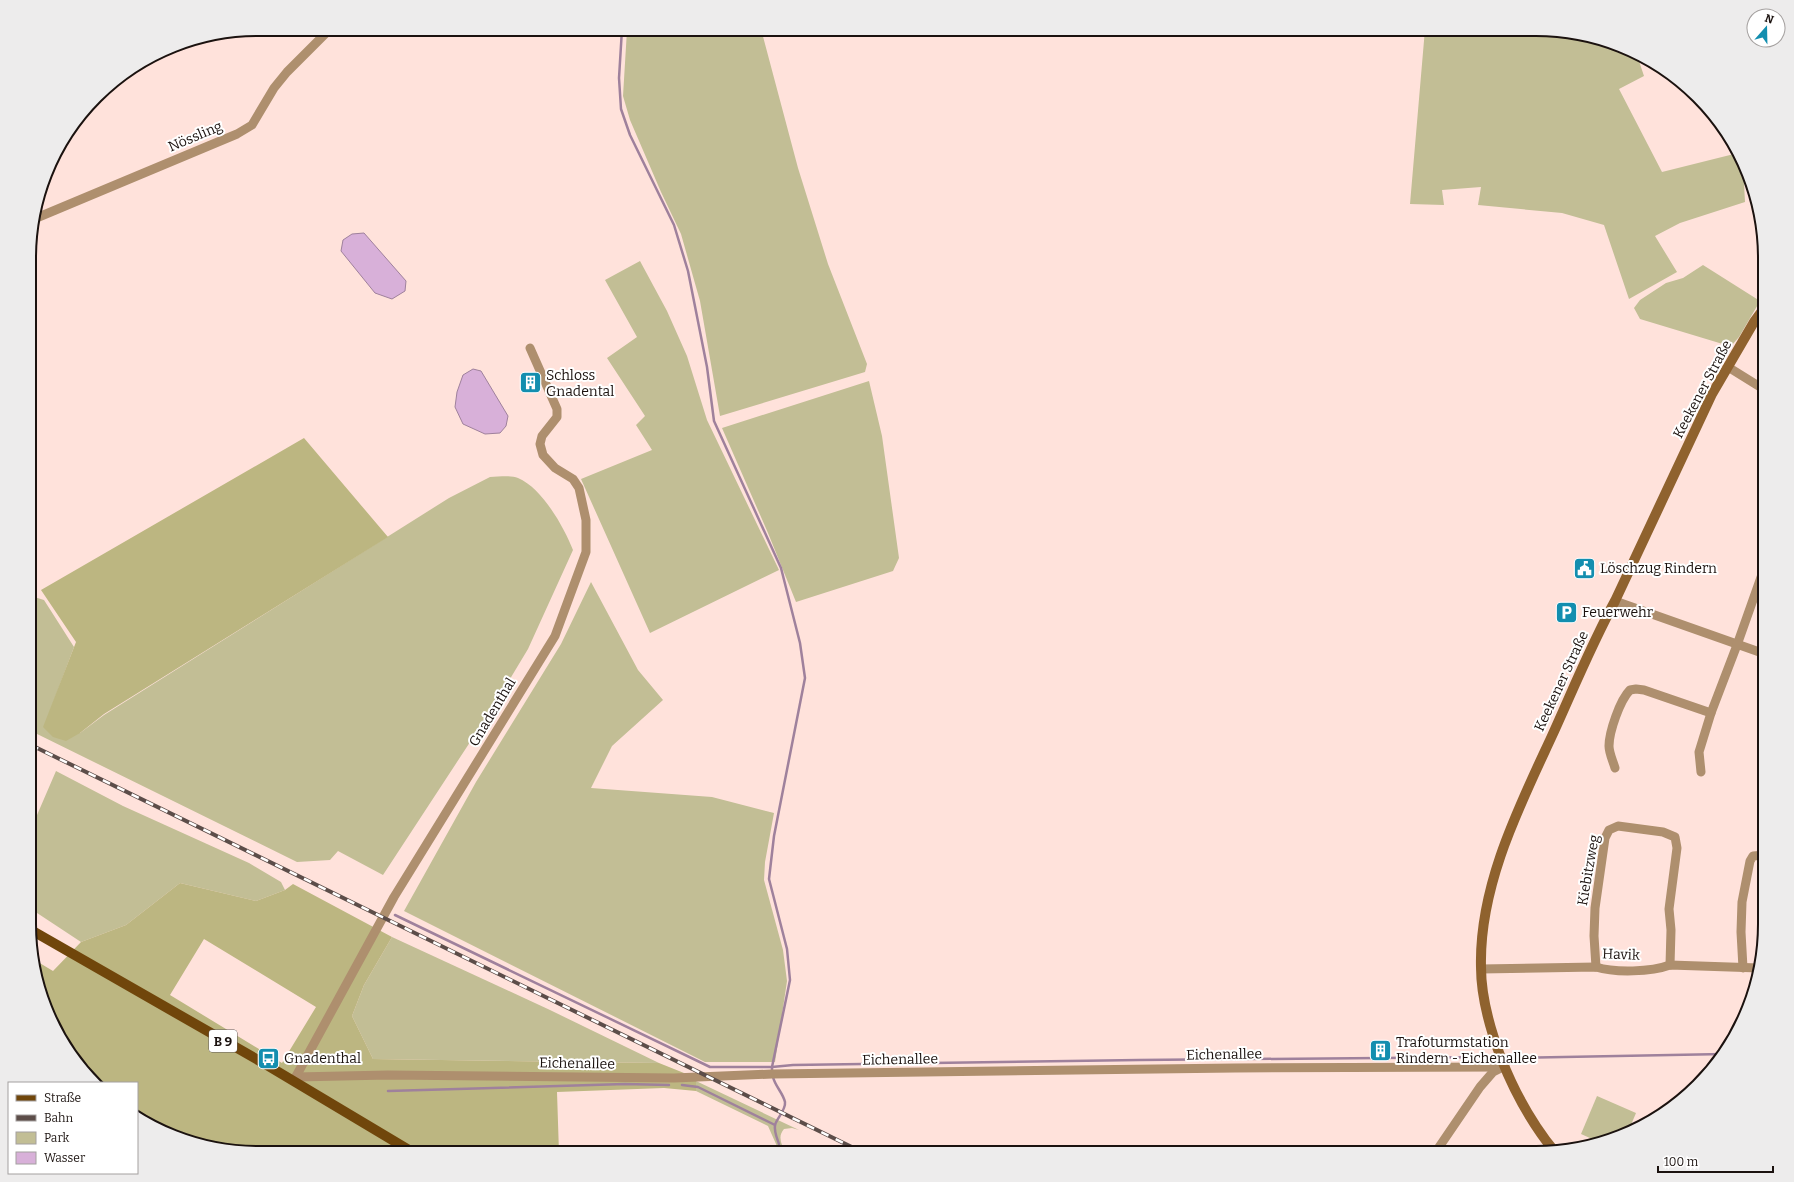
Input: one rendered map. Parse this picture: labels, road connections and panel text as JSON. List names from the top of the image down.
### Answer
{
  "streets": {
    "main road": ["Keekener Straße", "B 9"],
    "street": [
      "Nössling",
      "Gnadenthal",
      "Kiebitzweg",
      "Havik",
      "Eichenallee"
    ]
  },
  "crossings": [
    ["Keekener Straße", "Havik"],
    ["Keekener Straße", "Eichenallee"],
    ["Gnadenthal", "B 9"],
    ["Gnadenthal", "Eichenallee"],
    ["Kiebitzweg", "Havik"],
    ["B 9", "Eichenallee"]
  ],
  "places": {
    "building": ["Schloss Gnadental", "Trafoturmstation Rindern - Eichenallee"],
    "public building": ["Löschzug Rindern"],
    "parking": ["Feuerwehr"],
    "bus stop": ["Gnadenthal"]
  },
  "legend": [
    "Straße",
    "Bahn",
    "Park",
    "Wasser"
  ],
  "scale_bar": "100 m",
  "north": "top"
}
